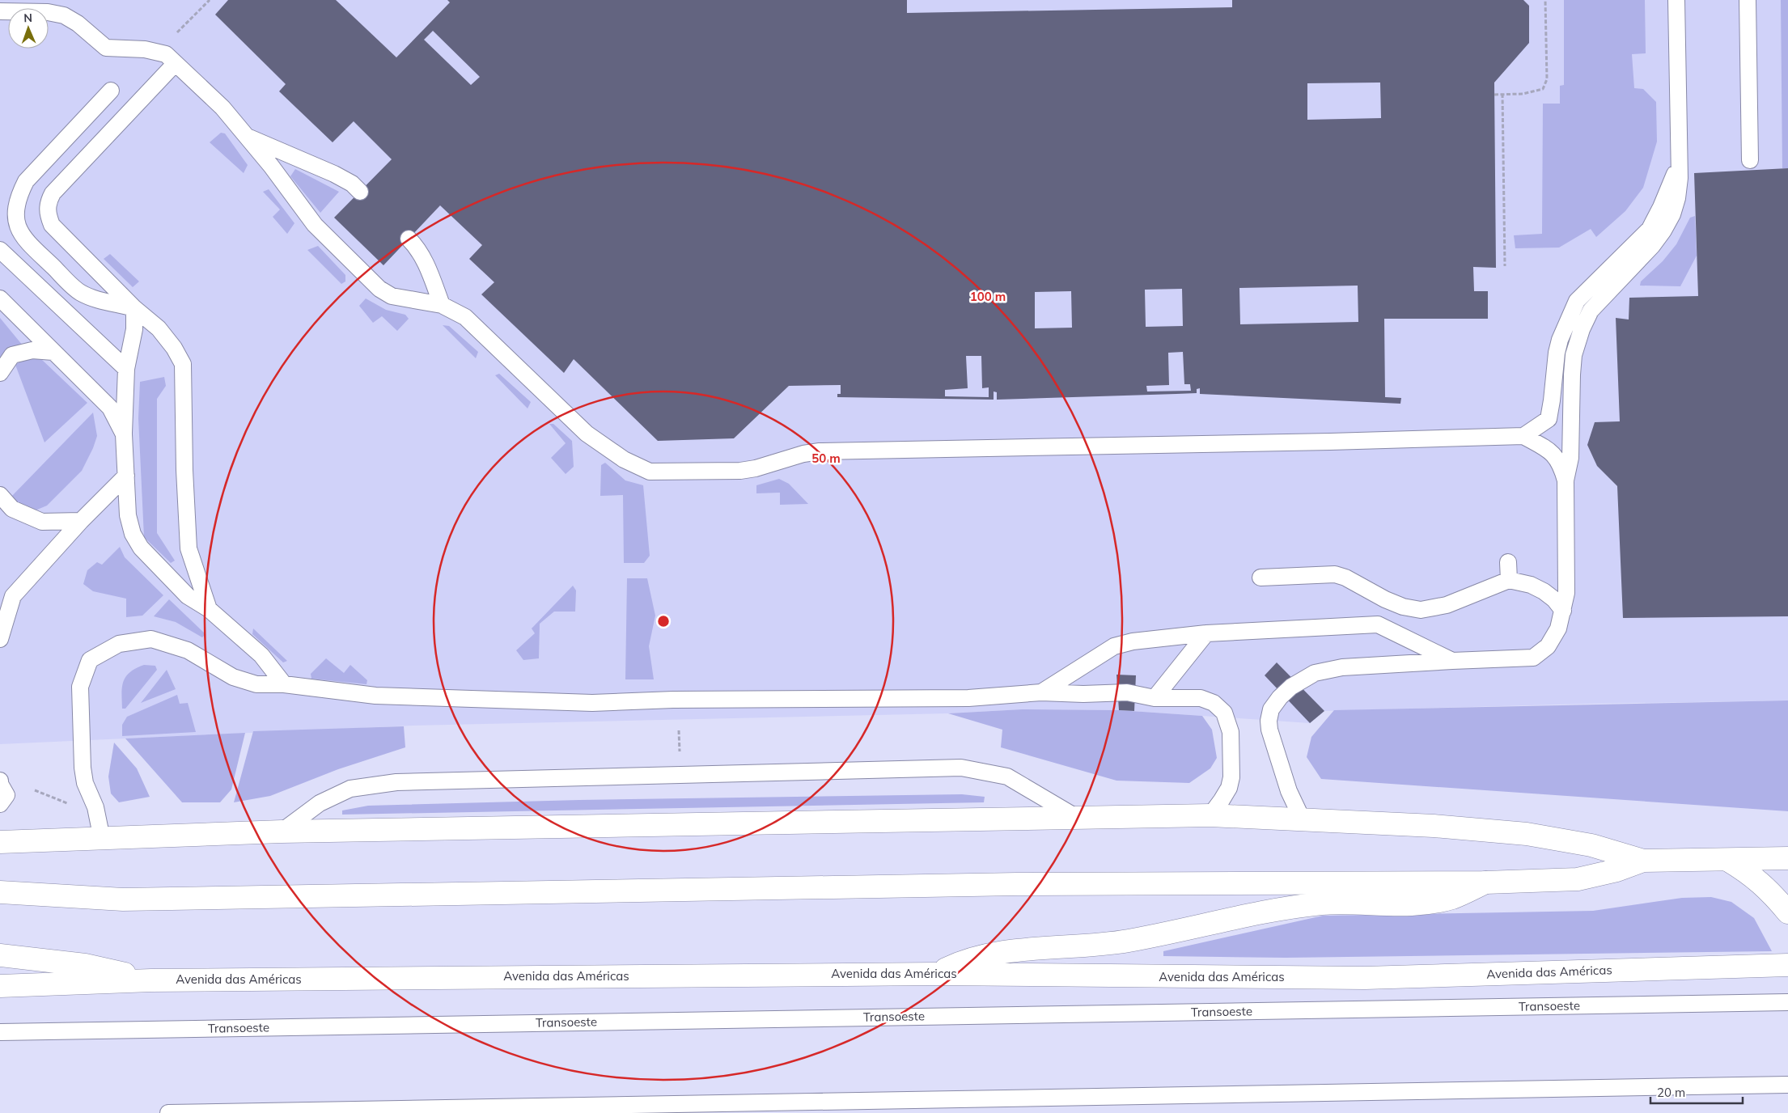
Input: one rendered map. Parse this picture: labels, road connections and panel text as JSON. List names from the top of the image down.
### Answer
{
  "streets": {
    "main road": ["Avenida das Américas"],
    "lane": ["Transoeste"]
  },
  "scale_bar": "20 m",
  "north": "top",
  "rings": ["100 m", "50 m"]
}
